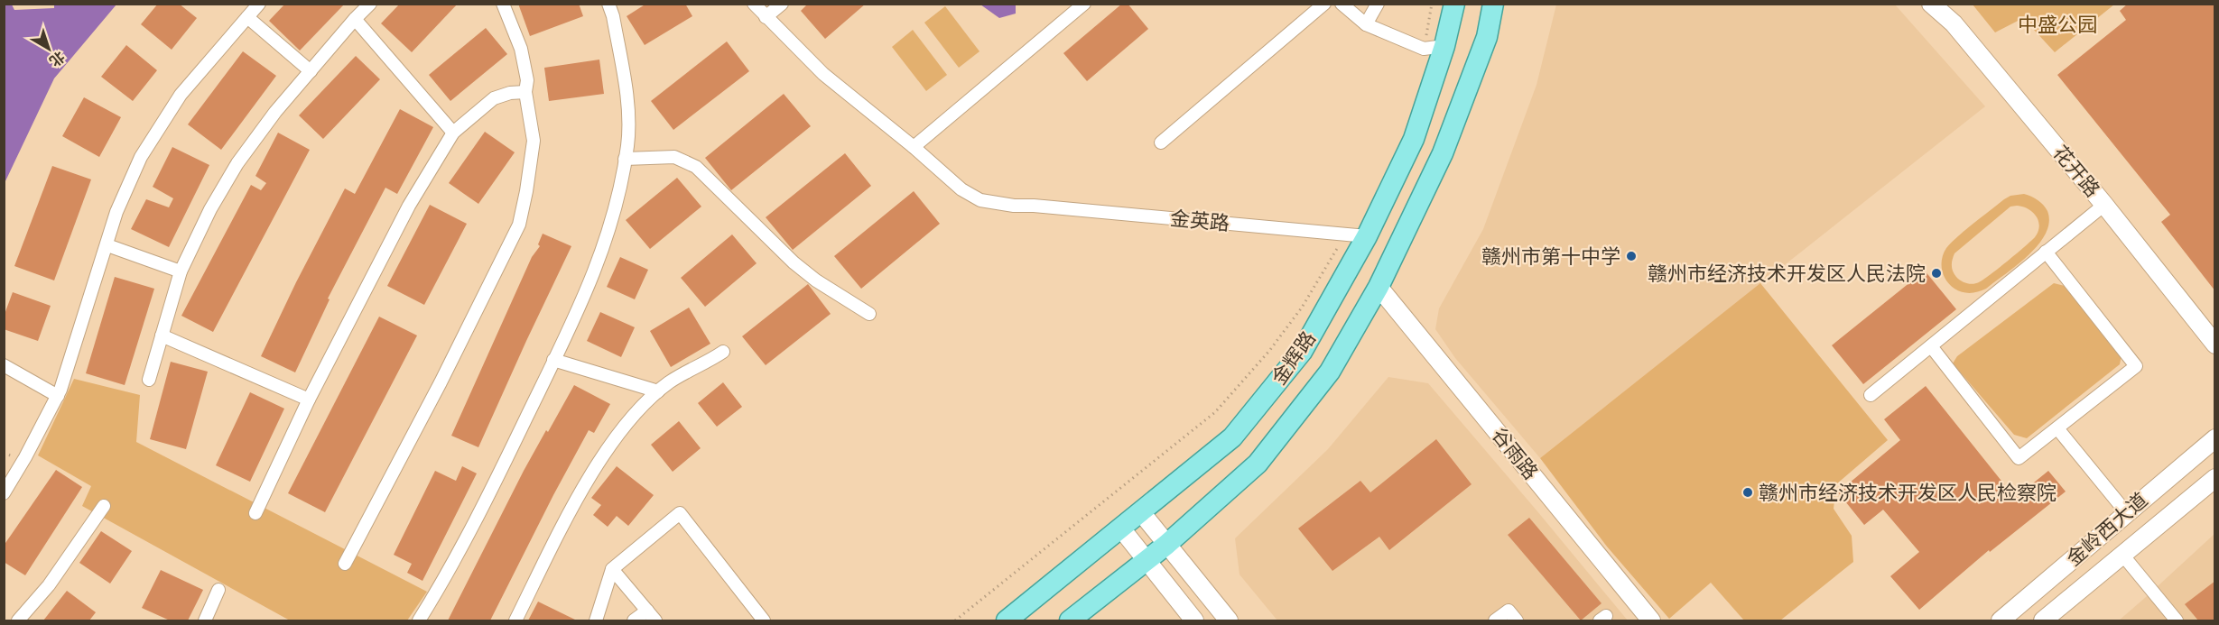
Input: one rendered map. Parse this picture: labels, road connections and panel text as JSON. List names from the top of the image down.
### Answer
{
  "streets": {
    "main road": ["金辉路"],
    "street": [
      "花开路",
      "金英路",
      "谷雨路",
      "金岭西大道"
    ]
  },
  "crossings": [
    ["金英路", "金辉路"],
    ["金辉路", "谷雨路"]
  ],
  "parks": ["中盛公园"],
  "places": ["赣州市第十中学", "赣州市经济技术开发区人民法院", "赣州市经济技术开发区人民检察院"],
  "north": "bottom right"
}
